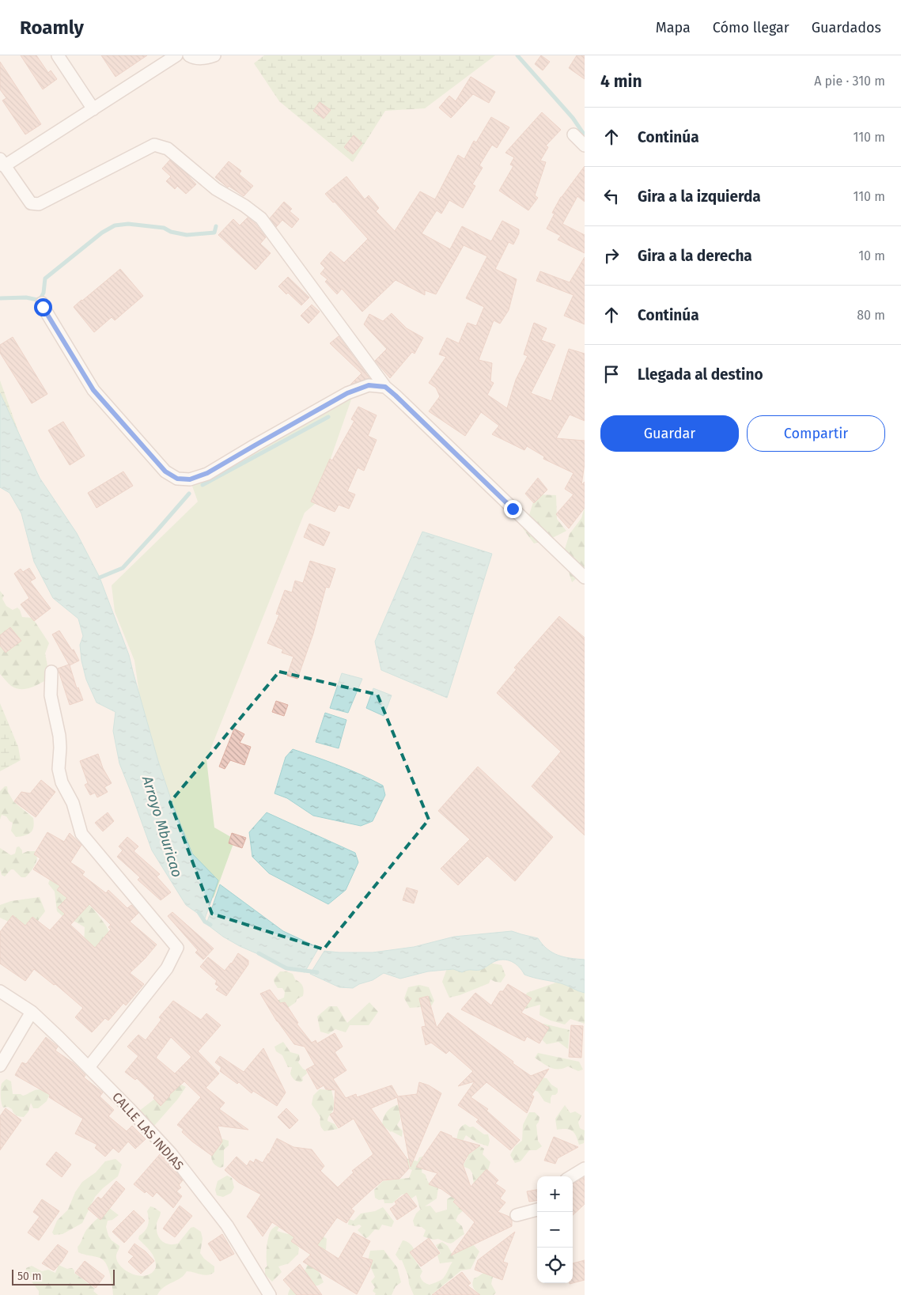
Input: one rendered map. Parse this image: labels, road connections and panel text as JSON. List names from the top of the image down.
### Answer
{
  "streets": {
    "street": ["CALLE LAS INDIAS"]
  },
  "water": ["Arroyo Mburicao"],
  "scale_bar": "50 m",
  "page": {
    "header": "Roamly",
    "nav": ["Mapa", "Cómo llegar", "Guardados"],
    "heading": ["4 min", "A pie · 310 m"],
    "list": [
      ["Continúa", "110 m"],
      ["Gira a la izquierda", "110 m"],
      ["Gira a la derecha", "10 m"],
      ["Continúa", "80 m"],
      "Llegada al destino"
    ],
    "buttons": ["Guardar", "Compartir"],
    "map_buttons": ["+", "−"],
    "scale": "50 m"
  }
}
